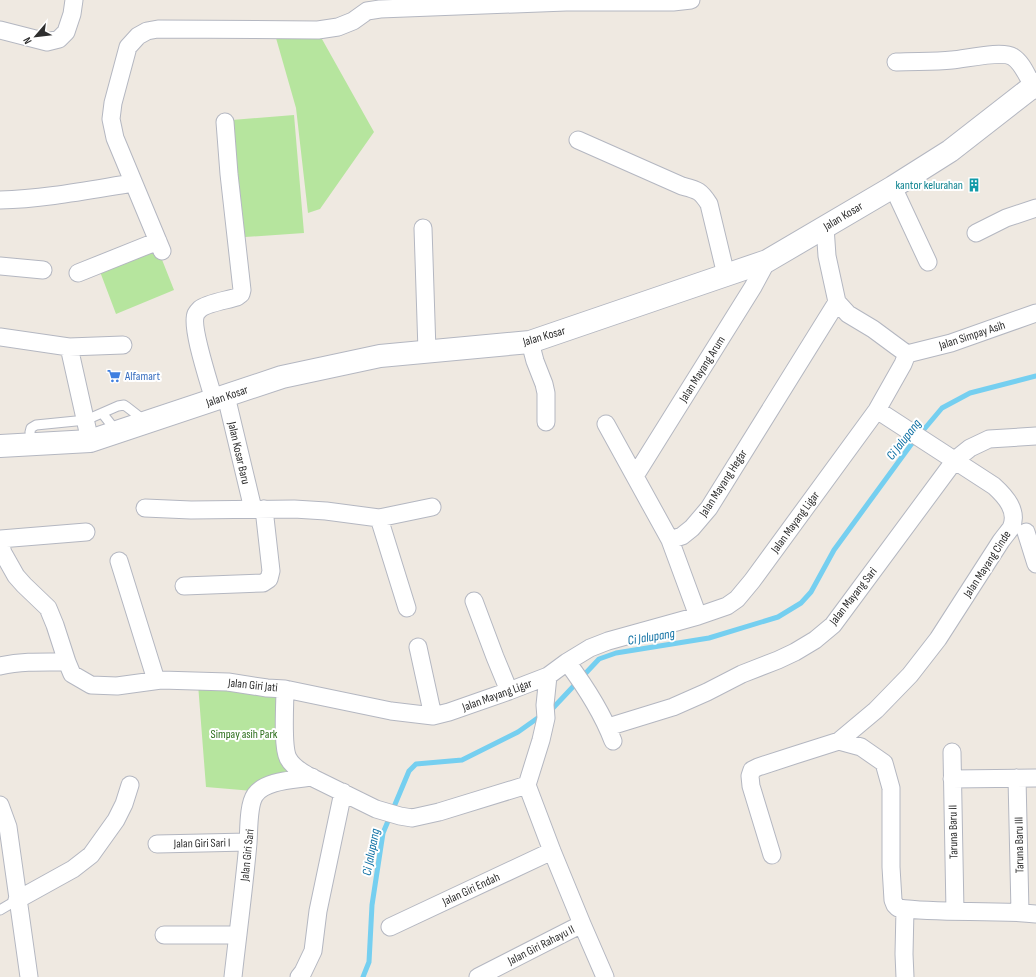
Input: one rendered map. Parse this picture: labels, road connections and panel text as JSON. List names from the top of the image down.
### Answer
{
  "streets": {
    "street": [
      "Jalan Kosar",
      "Jalan Simpay Asih",
      "Jalan Mayang Arum",
      "Jalan Kosar Baru",
      "Jalan Mayang Hegar",
      "Jalan Mayang Ligar",
      "Jalan Mayang Cinde",
      "Jalan Mayang Sari",
      "Jalan Giri Jati",
      "Taruna Baru II",
      "Jalan Giri Sari I",
      "Taruna Baru III",
      "Jalan Giri Sari",
      "Jalan Giri Endah",
      "Jalan Giri Rahayu II"
    ]
  },
  "crossings": [
    ["Jalan Kosar", "Jalan Mayang Arum"],
    ["Jalan Kosar", "Jalan Kosar Baru"],
    ["Jalan Simpay Asih", "Jalan Mayang Ligar"],
    ["Jalan Mayang Ligar", "Jalan Mayang Cinde"],
    ["Jalan Mayang Ligar", "Jalan Mayang Sari"],
    ["Jalan Mayang Ligar", "Jalan Giri Jati"],
    ["Jalan Mayang Cinde", "Jalan Mayang Sari"],
    ["Jalan Giri Jati", "Jalan Giri Sari"],
    ["Jalan Giri Sari I", "Jalan Giri Sari"]
  ],
  "water": ["Ci Jalupang"],
  "parks": ["Simpay asih Park"],
  "places": {
    "building": ["kantor kelurahan"],
    "supermarket": ["Alfamart"]
  },
  "north": "bottom left"
}
